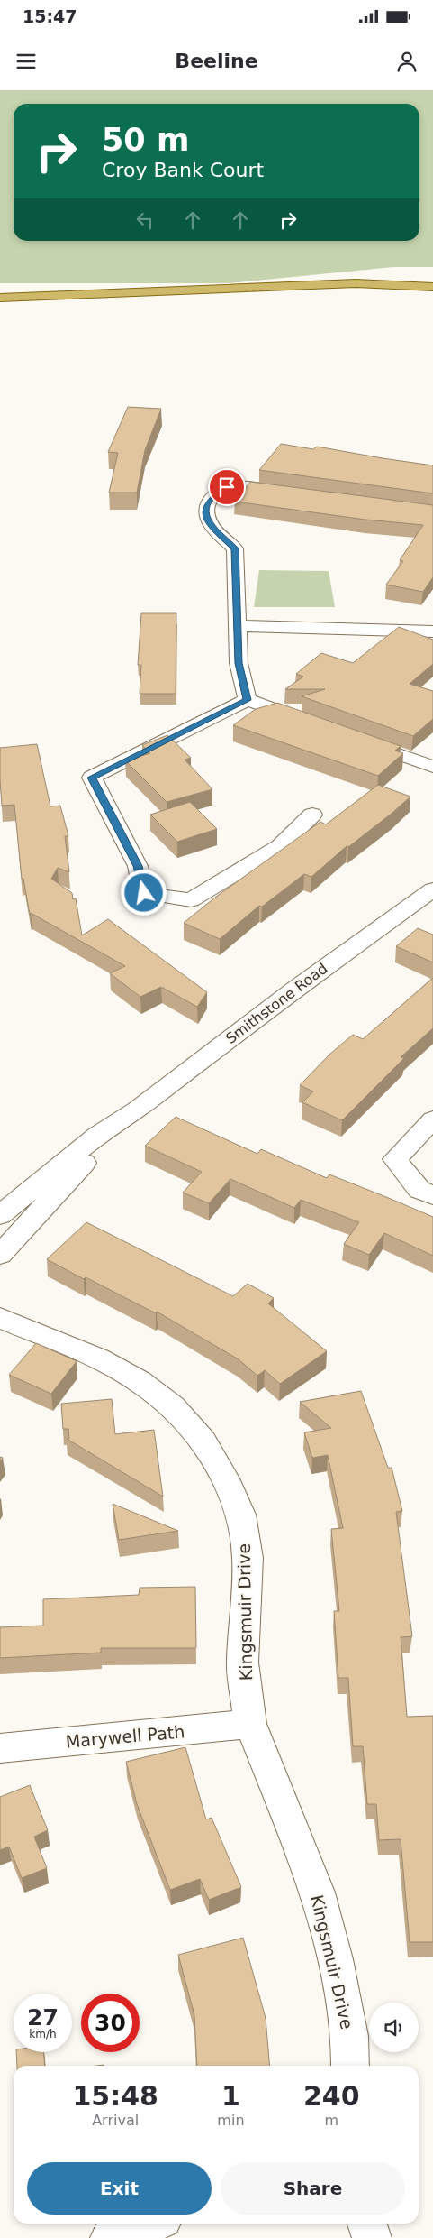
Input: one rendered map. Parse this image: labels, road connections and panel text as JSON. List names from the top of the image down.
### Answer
{
  "streets": {
    "street": ["Smithstone Road", "Kingsmuir Drive", "Marywell Path"]
  },
  "crossings": [
    ["Kingsmuir Drive", "Marywell Path"]
  ],
  "page": {
    "status": "15:47",
    "header": "Beeline",
    "turn": ["50 m", "Croy Bank Court"],
    "speed": "27 km/h",
    "limit": "30",
    "eta": [
      "15:48",
      "Arrival",
      "1",
      "min",
      "240",
      "m"
    ],
    "buttons": ["Exit", "Share"]
  }
}
